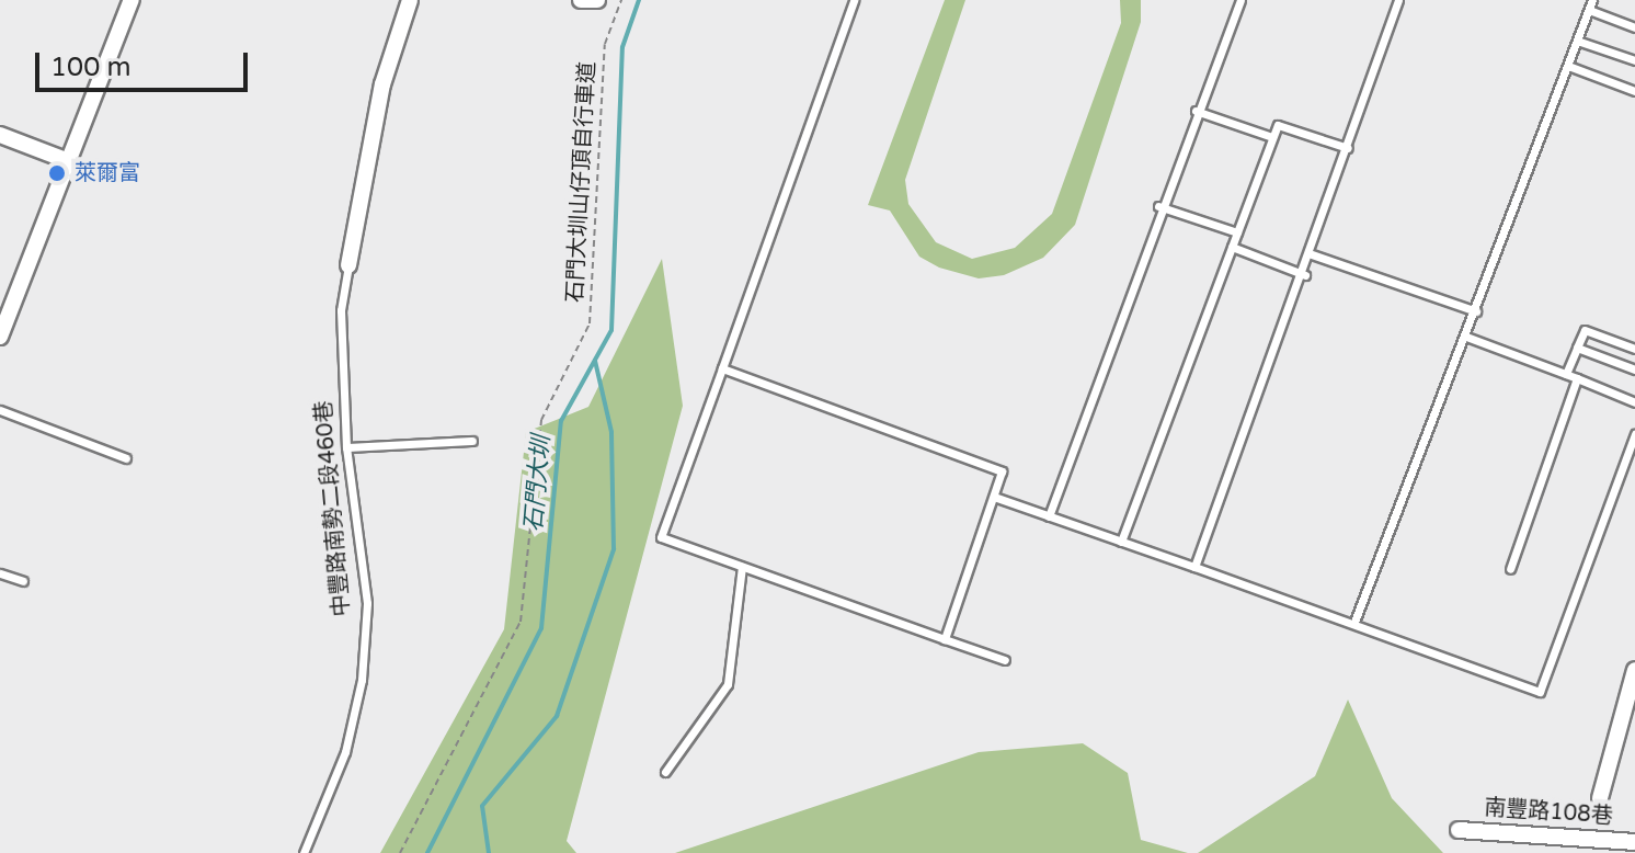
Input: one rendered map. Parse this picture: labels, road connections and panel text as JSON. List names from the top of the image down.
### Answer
{
  "streets": {
    "street": ["中豐路南勢二段460巷", "南豐路108巷"],
    "path": ["石門大圳山仔頂自行車道"]
  },
  "water": ["石門大圳"],
  "places": ["萊爾富"],
  "scale_bar": "100 m"
}
